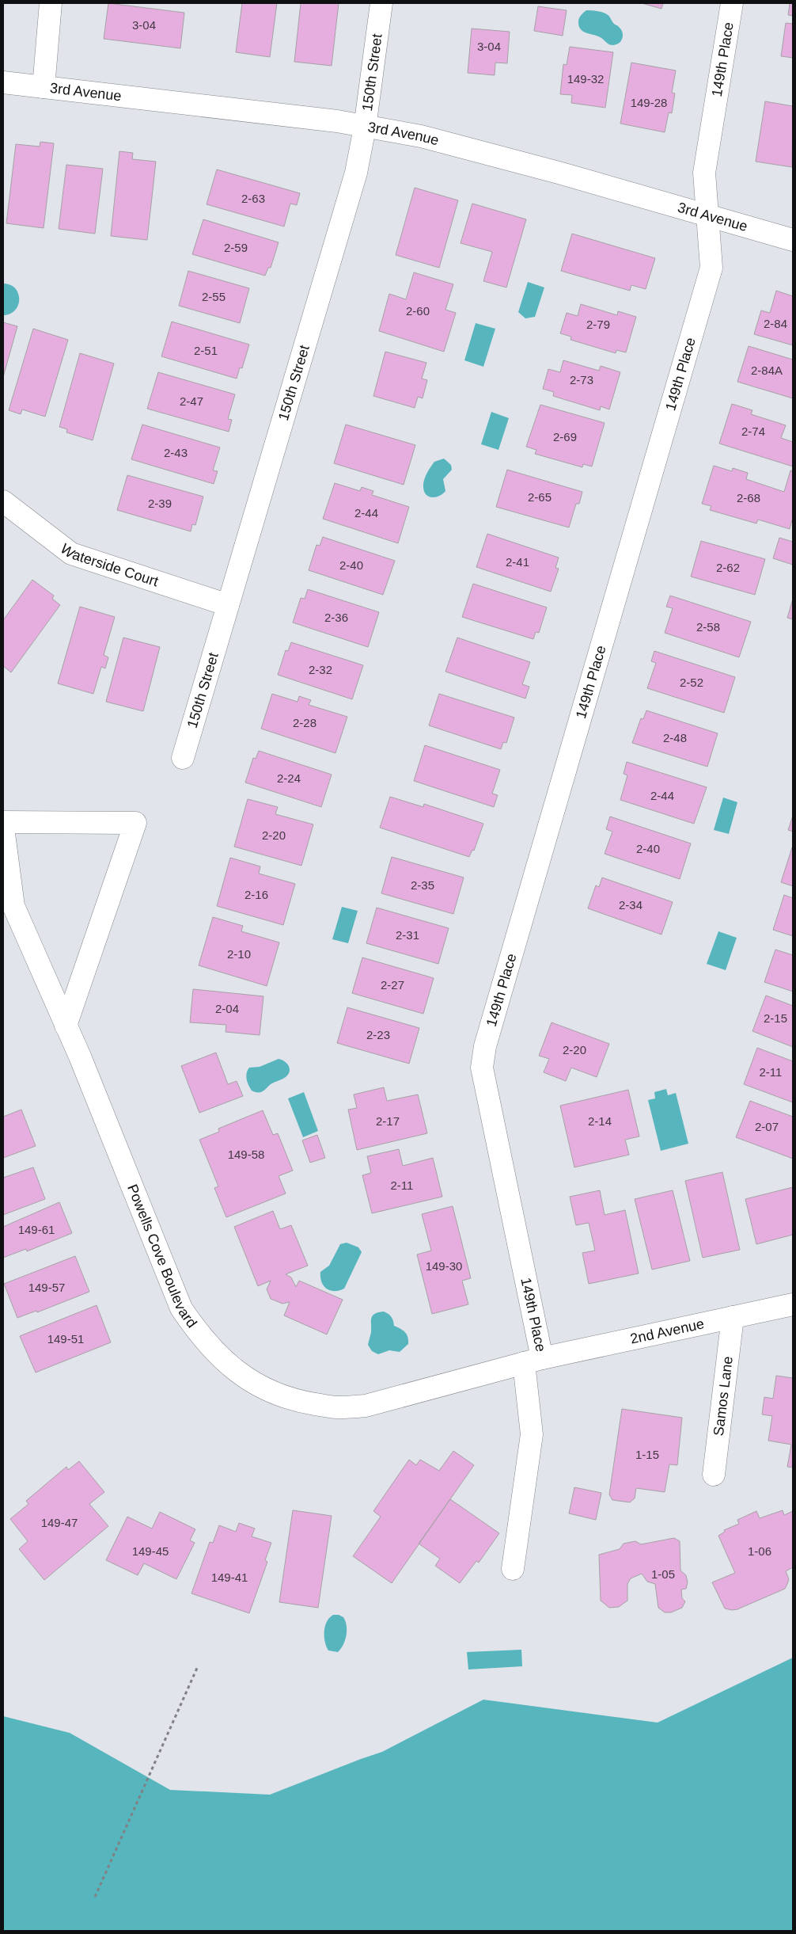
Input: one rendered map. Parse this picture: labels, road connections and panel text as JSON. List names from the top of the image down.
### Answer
{
  "streets": {
    "street": [
      "149th Place",
      "150th Street",
      "3rd Avenue",
      "Waterside Court",
      "Powells Cove Boulevard",
      "2nd Avenue",
      "Samos Lane"
    ]
  },
  "crossings": [
    ["149th Place", "3rd Avenue"],
    ["149th Place", "Powells Cove Boulevard"],
    ["149th Place", "2nd Avenue"],
    ["150th Street", "3rd Avenue"],
    ["150th Street", "Waterside Court"],
    ["Powells Cove Boulevard", "2nd Avenue"],
    ["2nd Avenue", "Samos Lane"]
  ],
  "house_numbers": [
    "3-04",
    "3-04",
    "149-32",
    "149-28",
    "2-63",
    "2-59",
    "2-55",
    "2-60",
    "2-84",
    "2-79",
    "2-51",
    "2-84A",
    "2-73",
    "2-47",
    "2-74",
    "2-69",
    "2-43",
    "2-65",
    "2-68",
    "2-39",
    "2-44",
    "2-41",
    "2-40",
    "2-62",
    "2-36",
    "2-58",
    "2-32",
    "2-52",
    "2-28",
    "2-48",
    "2-24",
    "2-44",
    "2-20",
    "2-40",
    "2-35",
    "2-16",
    "2-34",
    "2-31",
    "2-10",
    "2-27",
    "2-04",
    "2-15",
    "2-23",
    "2-20",
    "2-11",
    "2-17",
    "2-14",
    "2-07",
    "149-58",
    "2-11",
    "149-61",
    "149-30",
    "149-57",
    "149-51",
    "1-15",
    "149-47",
    "149-45",
    "1-06",
    "1-05",
    "149-41"
  ]
}
